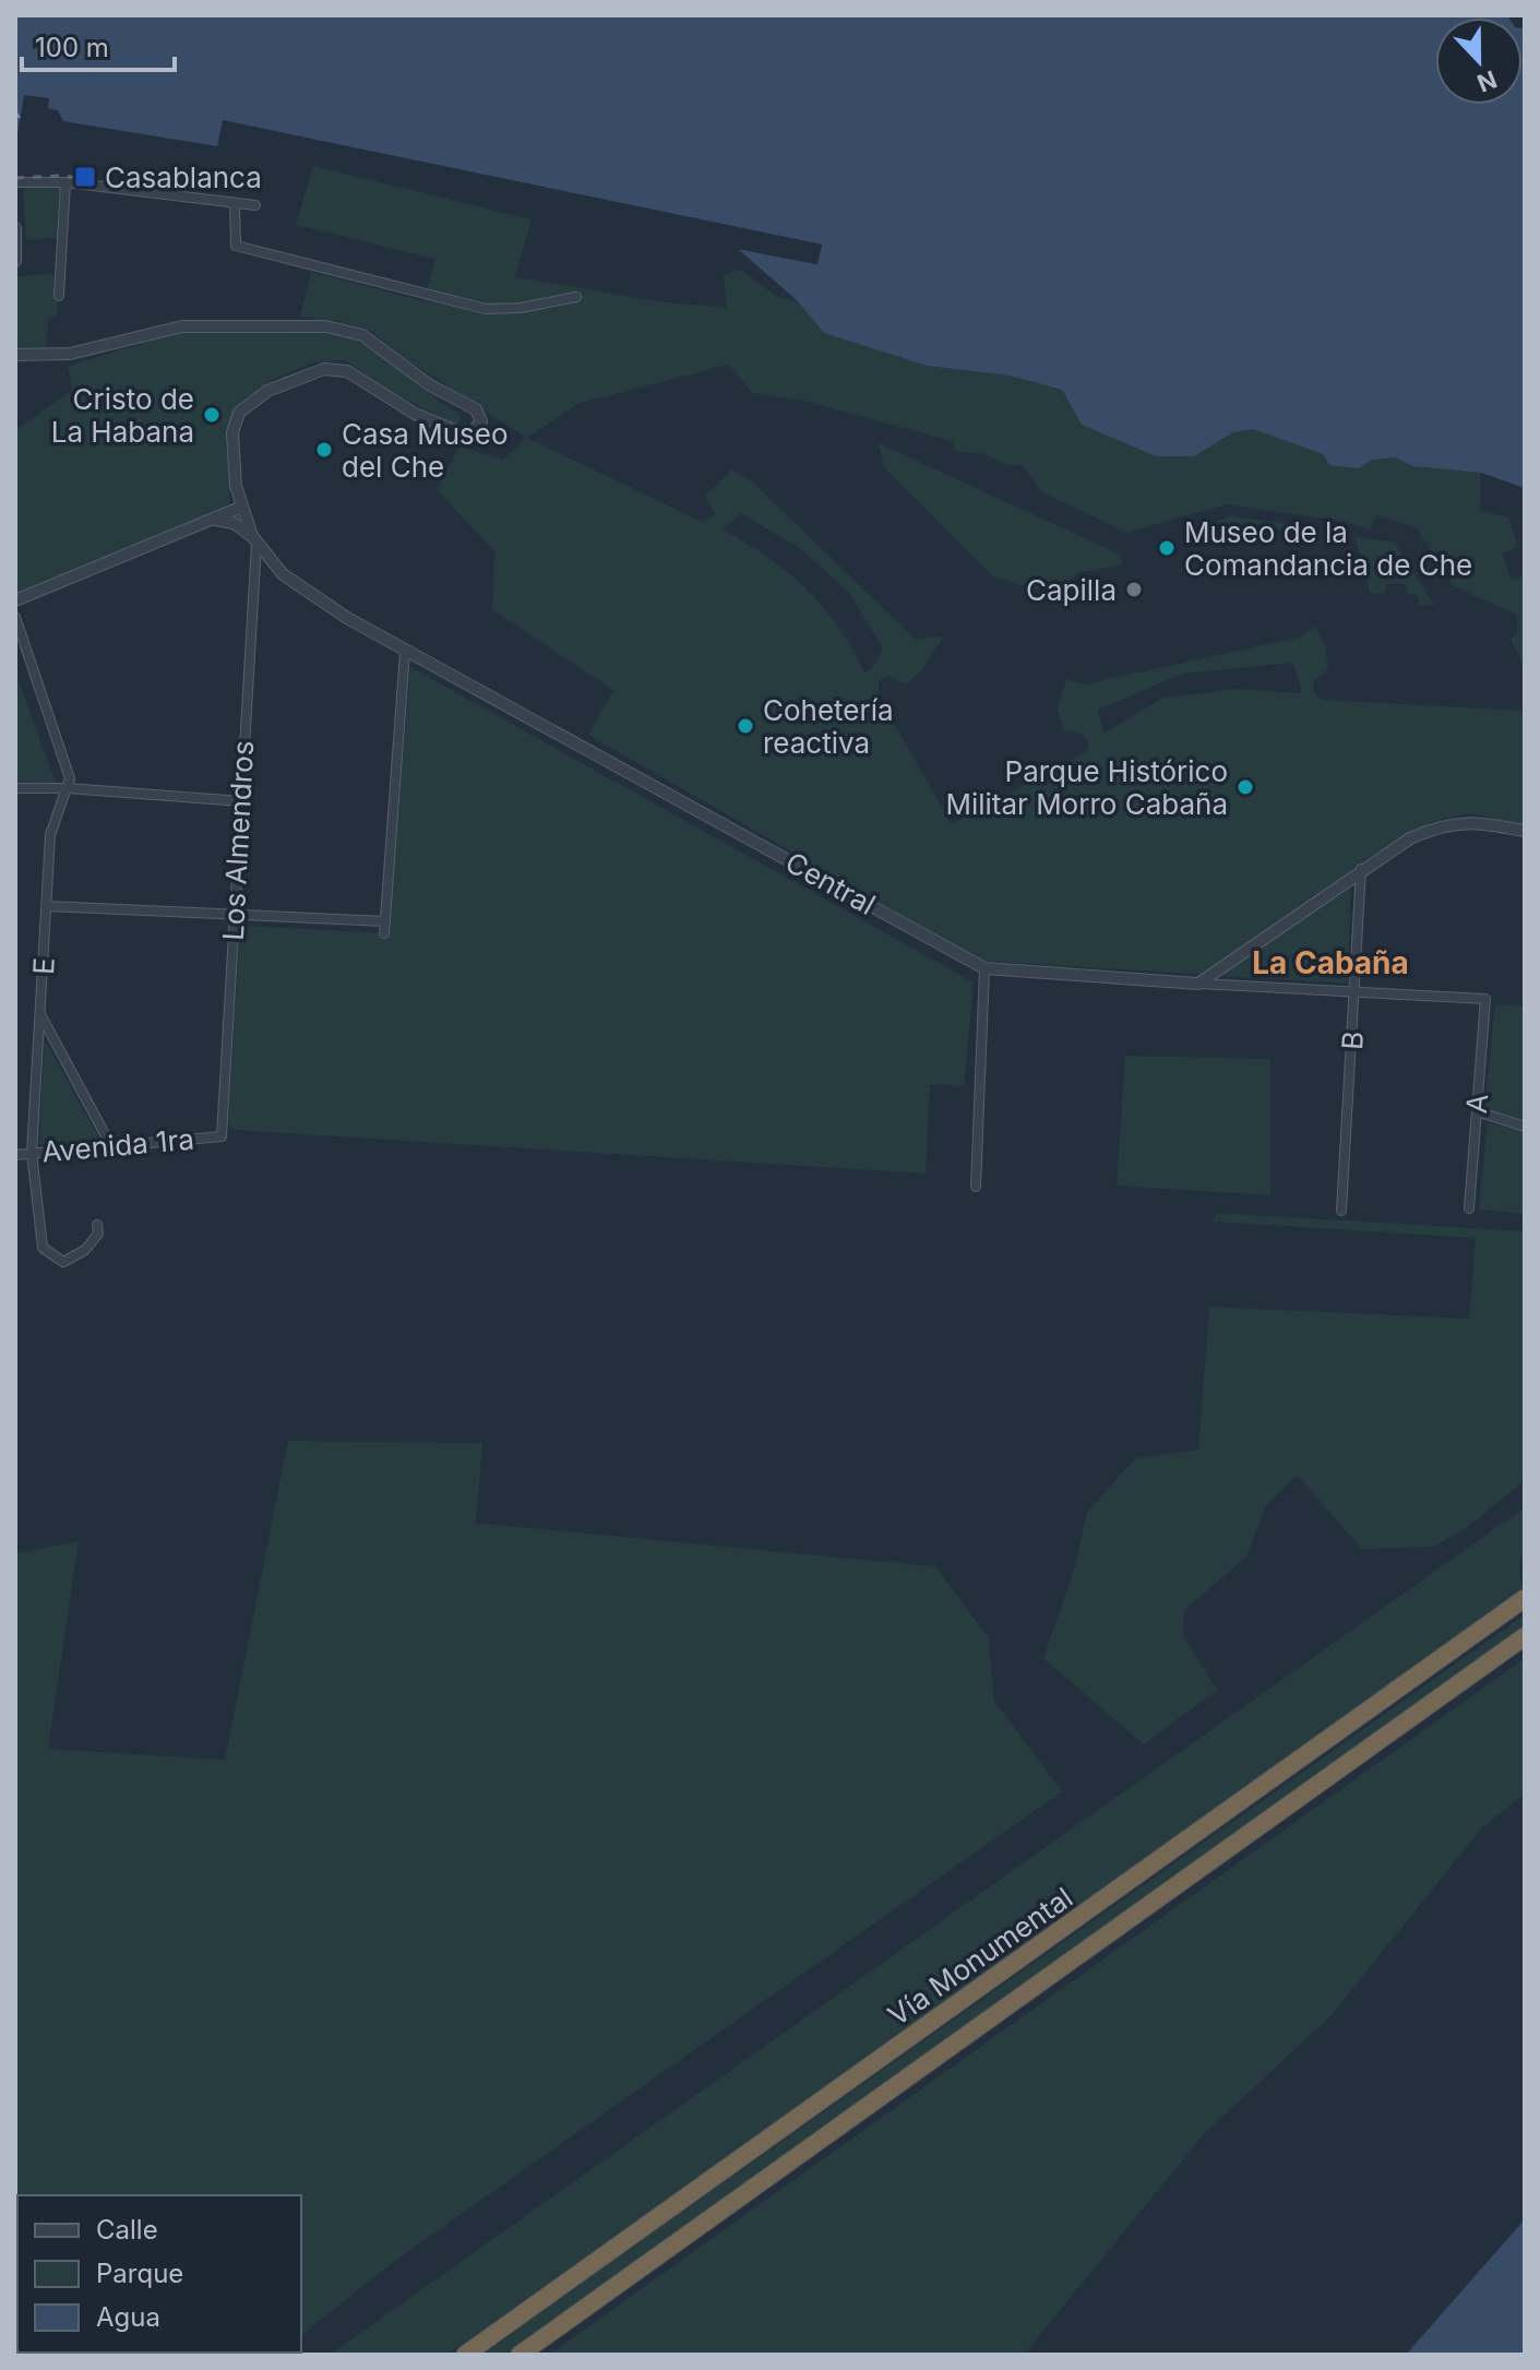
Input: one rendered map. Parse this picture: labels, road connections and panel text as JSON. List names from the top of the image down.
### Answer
{
  "streets": {
    "highway": ["Vía Monumental"],
    "street": [
      "Los Almendros",
      "Central",
      "E",
      "B",
      "A",
      "Avenida 1ra"
    ]
  },
  "crossings": [
    ["Los Almendros", "Central"],
    ["Los Almendros", "Avenida 1ra"],
    ["Central", "B"],
    ["Central", "A"],
    ["E", "Avenida 1ra"]
  ],
  "districts": ["La Cabaña"],
  "places": {
    "transit": ["Casablanca"],
    "other": [
      "Cristo de La Habana",
      "Casa Museo del Che",
      "Museo de la Comandancia de Che",
      "Capilla",
      "Cohetería reactiva",
      "Parque Histórico Militar Morro Cabaña"
    ]
  },
  "legend": ["Calle", "Parque", "Agua"],
  "scale_bar": "100 m",
  "north": "bottom"
}
